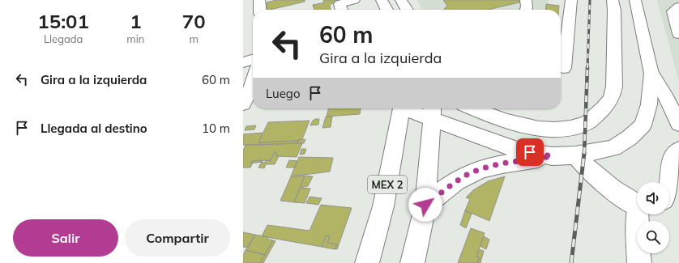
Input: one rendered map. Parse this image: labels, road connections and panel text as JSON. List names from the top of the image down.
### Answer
{
  "streets": {
    "main road": ["MEX 2"]
  },
  "page": {
    "eta": [
      "15:01",
      "Llegada",
      "1",
      "min",
      "70",
      "m"
    ],
    "turn": ["60 m", "Gira a la izquierda"],
    "list": [
      {
        "name": "Gira a la izquierda",
        "value": "60 m"
      },
      {
        "name": "Llegada al destino",
        "value": "10 m"
      }
    ],
    "then": "Luego",
    "buttons": ["Salir", "Compartir"]
  }
}
